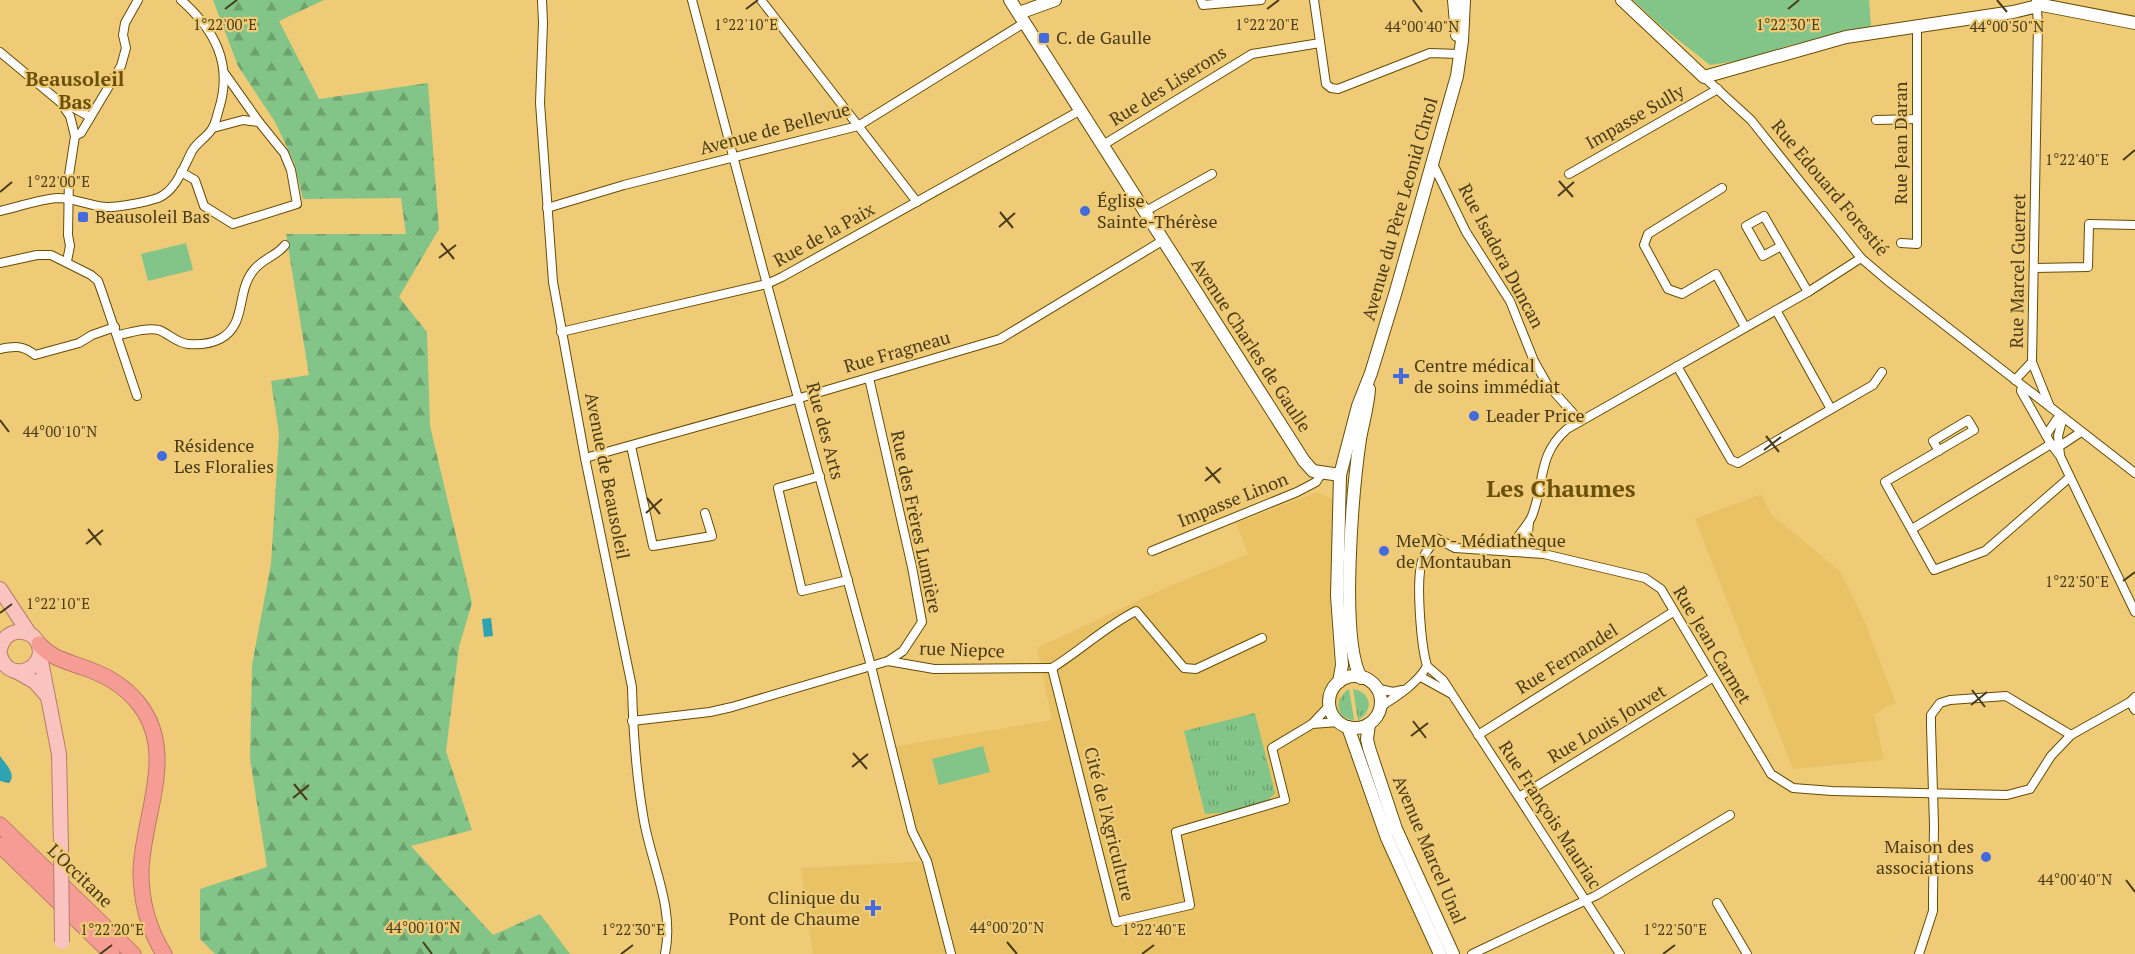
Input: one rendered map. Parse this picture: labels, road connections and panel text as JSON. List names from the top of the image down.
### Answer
{
  "streets": {
    "highway": ["L'Occitane"],
    "main road": [
      "Rue Edouard Forestié",
      "Avenue du Père Leonid Chrol",
      "Avenue Charles de Gaulle",
      "Avenue Marcel Unal"
    ],
    "street": [
      "Rue des Liserons",
      "Impasse Sully",
      "Avenue de Bellevue",
      "Rue Jean Daran",
      "Rue de la Paix",
      "Rue Isadora Duncan",
      "Rue Marcel Guerret",
      "Rue Fragneau",
      "Rue des Arts",
      "Avenue de Beausoleil",
      "Impasse Linon",
      "Rue des Frères Lumière",
      "Rue Jean Carmet",
      "rue Niepce",
      "Rue Fernandel",
      "Rue Louis Jouvet",
      "Rue François Mauriac",
      "Cité de l'Agriculture"
    ]
  },
  "crossings": [
    ["Rue des Liserons", "Avenue Charles de Gaulle"],
    ["Impasse Sully", "Rue Edouard Forestié"],
    ["Avenue de Bellevue", "Avenue Charles de Gaulle"],
    ["Avenue de Bellevue", "Rue des Arts"],
    ["Avenue de Bellevue", "Avenue de Beausoleil"],
    ["Rue Edouard Forestié", "Rue Marcel Guerret"],
    ["Avenue du Père Leonid Chrol", "Rue Isadora Duncan"],
    ["Rue de la Paix", "Avenue Charles de Gaulle"],
    ["Rue de la Paix", "Rue des Arts"],
    ["Rue de la Paix", "Avenue de Beausoleil"],
    ["Avenue Charles de Gaulle", "Rue Fragneau"],
    ["Avenue Charles de Gaulle", "Impasse Linon"],
    ["Rue Fragneau", "Rue des Arts"],
    ["Rue Fragneau", "Avenue de Beausoleil"],
    ["Rue Fragneau", "Rue des Frères Lumière"],
    ["Rue des Arts", "rue Niepce"],
    ["Avenue de Beausoleil", "rue Niepce"],
    ["Rue des Frères Lumière", "rue Niepce"],
    ["Rue Jean Carmet", "Rue Fernandel"],
    ["Rue Jean Carmet", "Rue Louis Jouvet"],
    ["Rue Jean Carmet", "Rue François Mauriac"],
    ["rue Niepce", "Cité de l'Agriculture"],
    ["Rue Fernandel", "Rue François Mauriac"],
    ["Rue Louis Jouvet", "Rue François Mauriac"],
    ["Cité de l'Agriculture", "Avenue Marcel Unal"]
  ],
  "districts": ["Beausoleil Bas", "Les Chaumes"],
  "places": {
    "transit": ["C. de Gaulle", "Beausoleil Bas"],
    "other": [
      "Église Sainte-Thérèse",
      "Leader Price",
      "Résidence Les Floralies",
      "MeMo - Médiathèque de Montauban",
      "Maison des associations"
    ],
    "health": ["Centre médical de soins immédiat", "Clinique du Pont de Chaume"]
  },
  "coordinates": [
    "1°22'20\"E",
    "1°22'30\"E",
    "1°22'00\"E",
    "1°22'10\"E",
    "44°00'40\"N",
    "44°00'50\"N",
    "1°22'40\"E",
    "44°00'10\"N",
    "1°22'50\"E",
    "44°00'20\"N"
  ]
}
